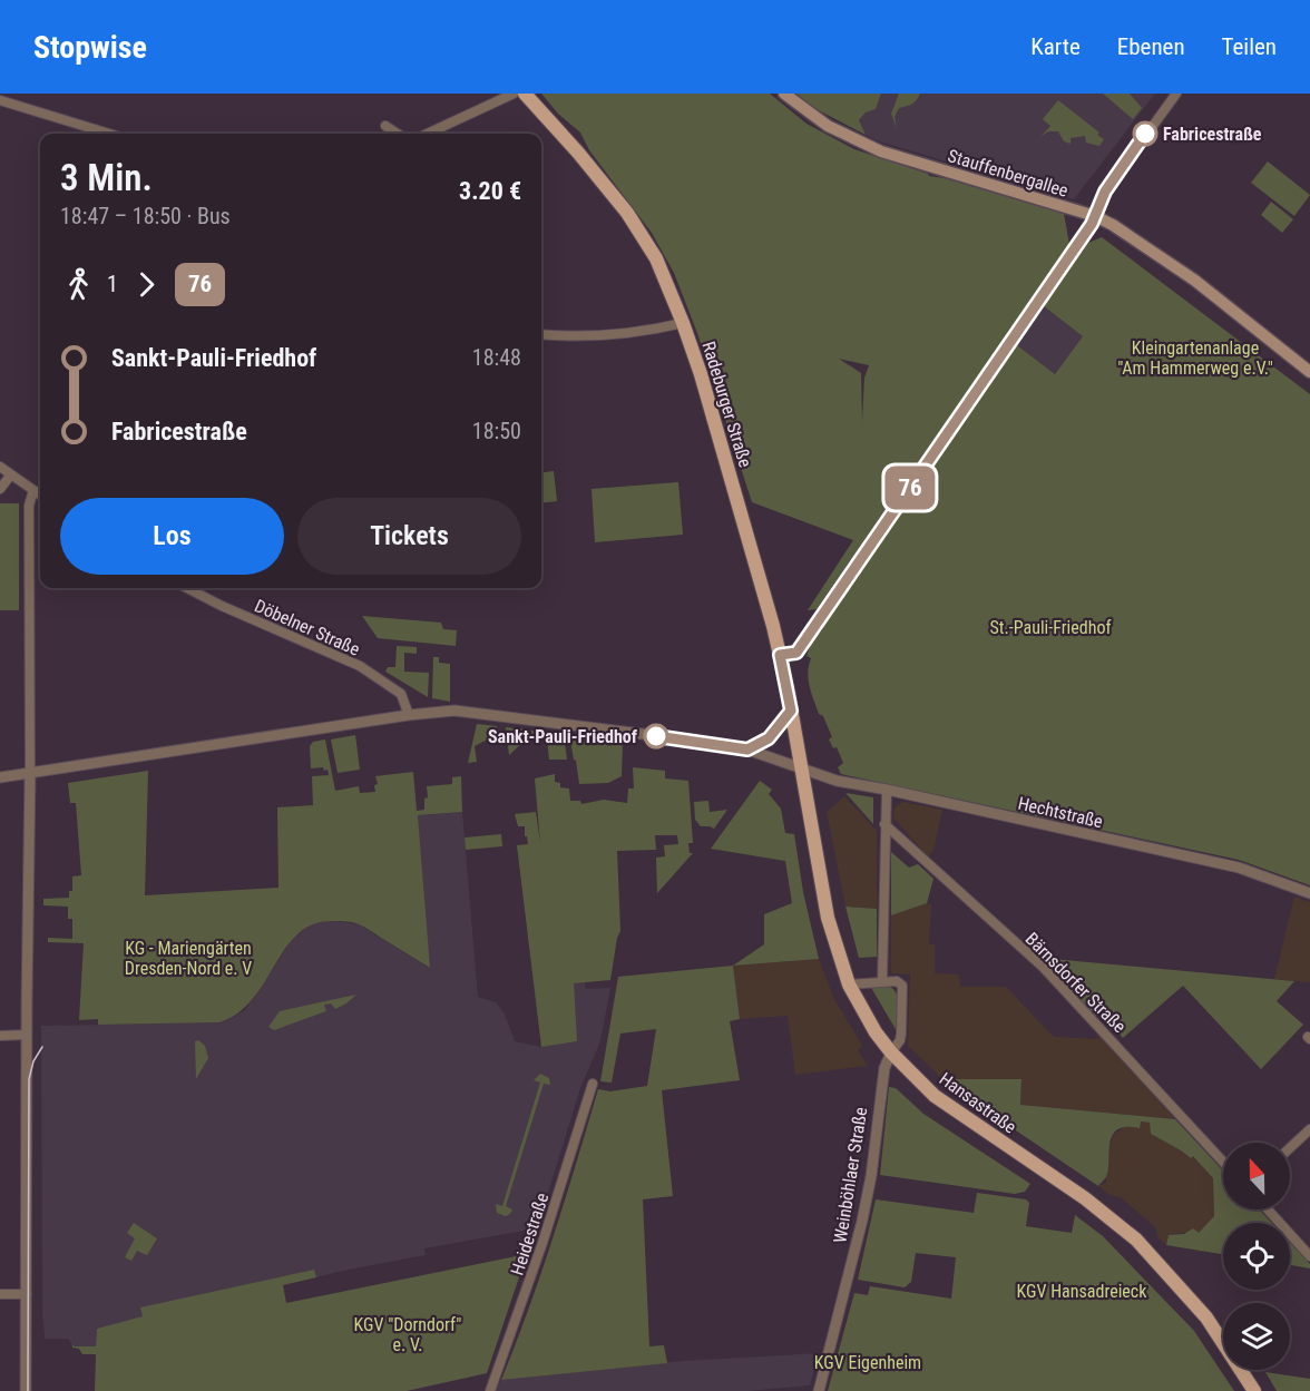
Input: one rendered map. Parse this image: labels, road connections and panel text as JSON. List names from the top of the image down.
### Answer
{
  "streets": {
    "main road": ["Stauffenbergallee", "Radeburger Straße", "Hansastraße"],
    "street": [
      "Döbelner Straße",
      "Hechtstraße",
      "Bärnsdorfer Straße",
      "Weinböhlaer Straße",
      "Heidestraße"
    ]
  },
  "crossings": [
    ["Radeburger Straße", "Hechtstraße"],
    ["Radeburger Straße", "Hansastraße"],
    ["Döbelner Straße", "Hechtstraße"],
    ["Hechtstraße", "Hansastraße"],
    ["Hansastraße", "Weinböhlaer Straße"]
  ],
  "parks": [
    "Kleingartenanlage \"Am Hammerweg e.V.\"",
    "St.-Pauli-Friedhof",
    "KG - Mariengärten Dresden-Nord e. V",
    "KGV Hansadreieck",
    "KGV \"Dorndorf\" e. V.",
    "KGV Eigenheim"
  ],
  "places": ["Fabricestraße", "Sankt-Pauli-Friedhof"],
  "lines": ["bus line 76"],
  "north": "top",
  "page": {
    "header": "Stopwise",
    "nav": ["Karte", "Ebenen", "Teilen"],
    "on_map": "76",
    "heading": ["3 Min.", "18:47 – 18:50 · Bus", "3.20 €"],
    "legs": ["1", "76"],
    "list": [
      {
        "name": "Sankt-Pauli-Friedhof",
        "value": "18:48"
      },
      {
        "name": "Fabricestraße",
        "value": "18:50"
      }
    ],
    "buttons": ["Los", "Tickets"]
  }
}
